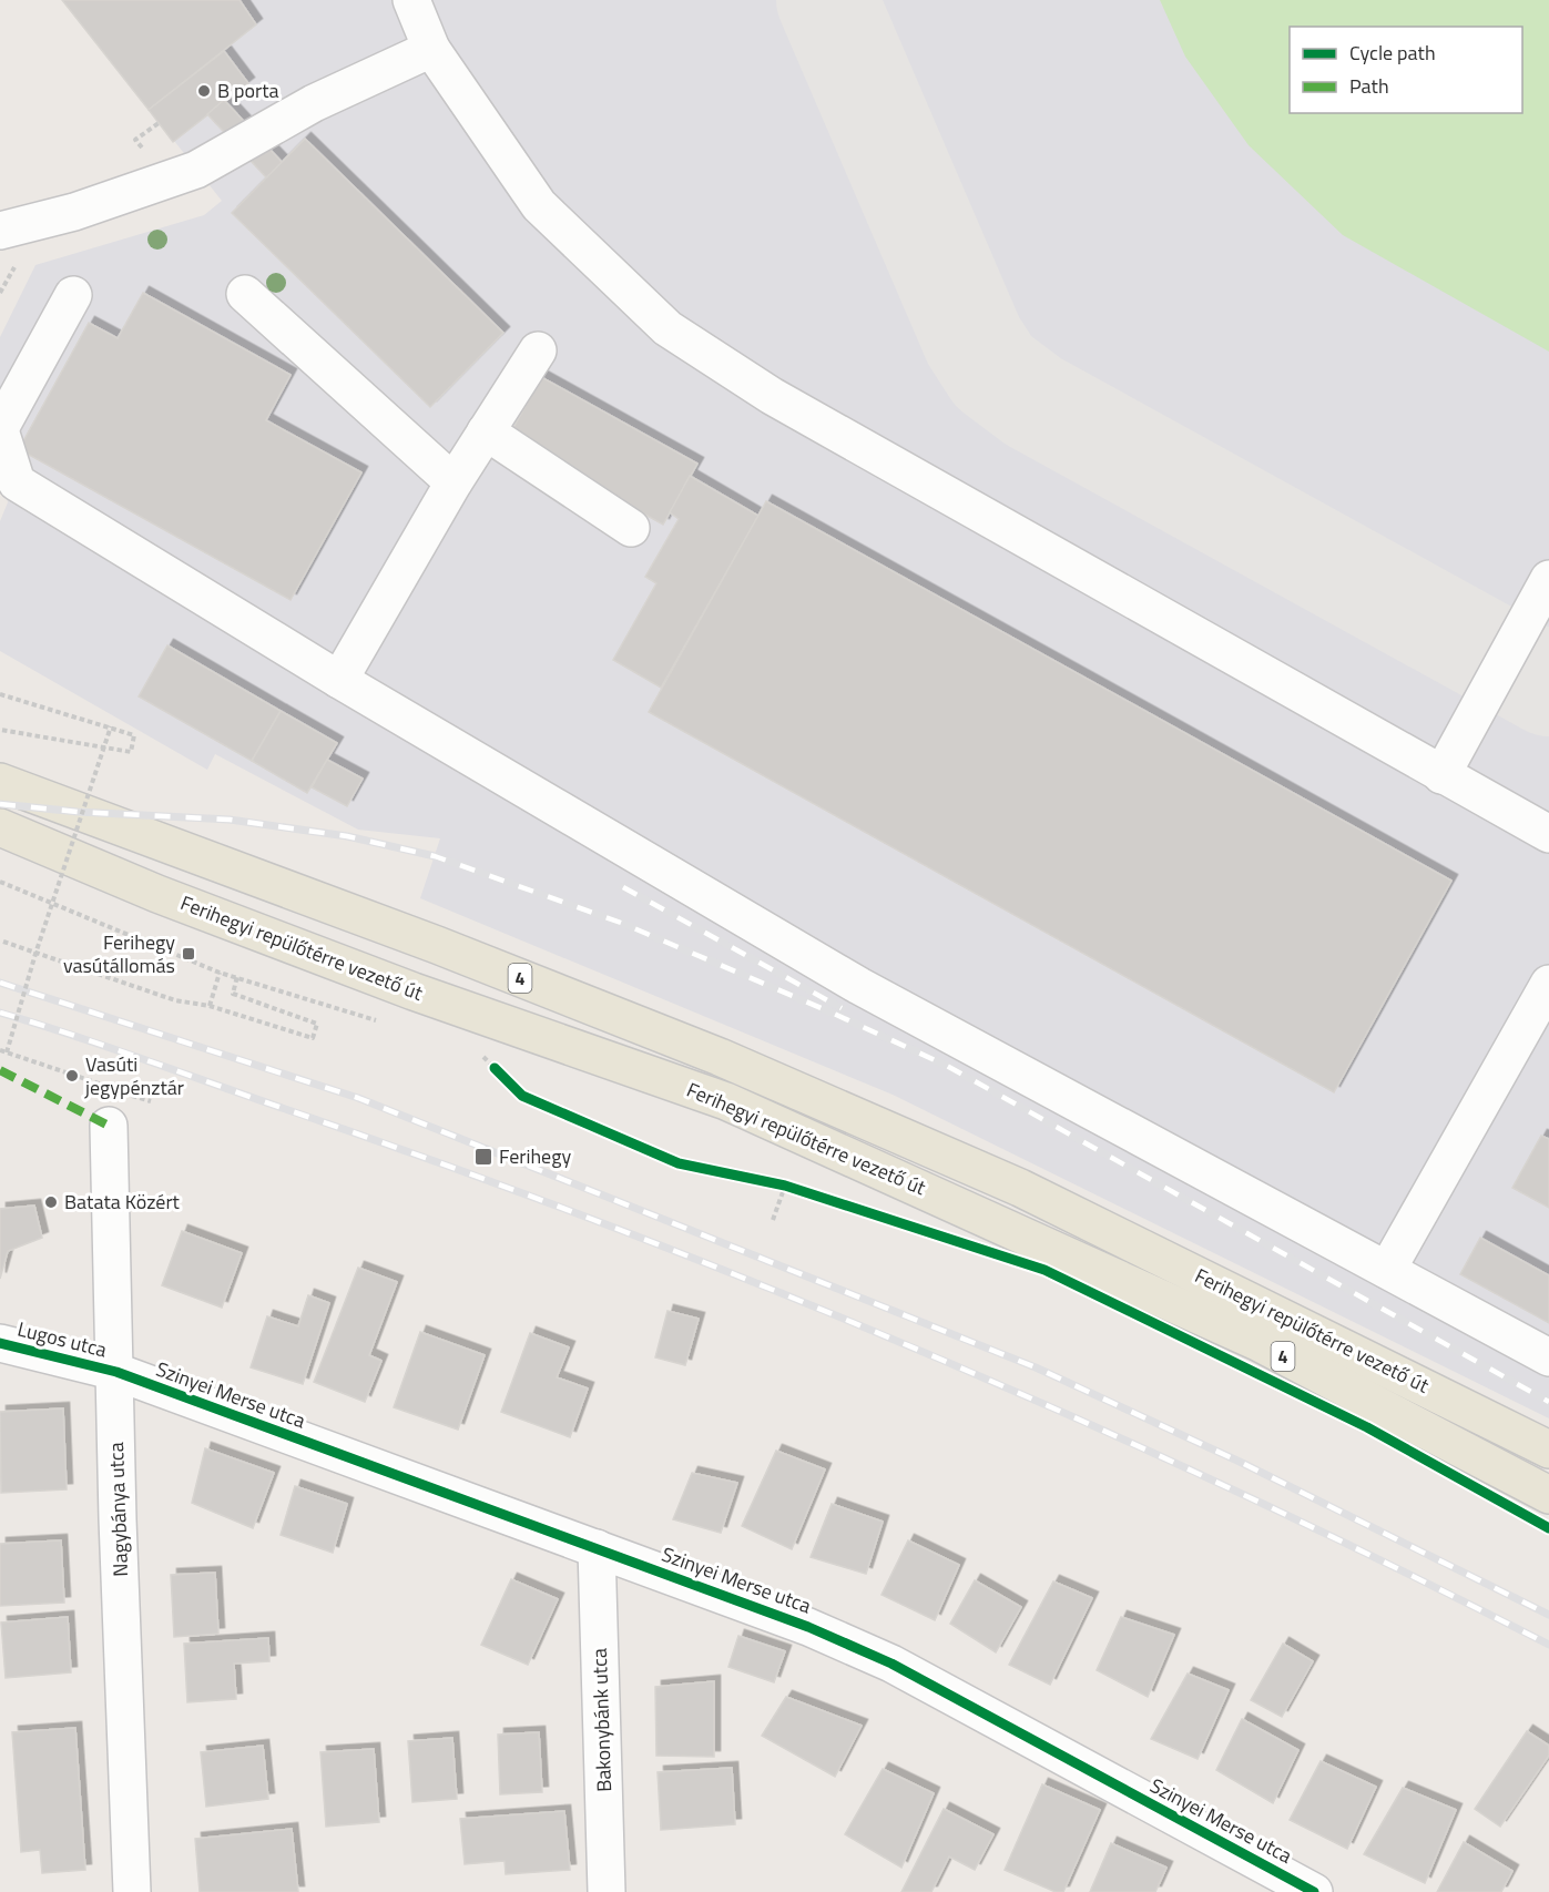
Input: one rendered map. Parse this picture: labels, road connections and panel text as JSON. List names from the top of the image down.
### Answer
{
  "streets": {
    "main road": ["Ferihegyi repülőtérre vezető út", "4"],
    "street": [
      "Lugos utca",
      "Szinyei Merse utca",
      "Nagybánya utca",
      "Bakonybánk utca"
    ]
  },
  "crossings": [
    ["Lugos utca", "Szinyei Merse utca"],
    ["Lugos utca", "Nagybánya utca"],
    ["Szinyei Merse utca", "Nagybánya utca"],
    ["Szinyei Merse utca", "Bakonybánk utca"]
  ],
  "places": {
    "other": ["B porta", "Vasúti jegypénztár", "Batata Közért"],
    "transit": ["Ferihegy vasútállomás", "Ferihegy"]
  },
  "legend": ["Cycle path", "Path"]
}
